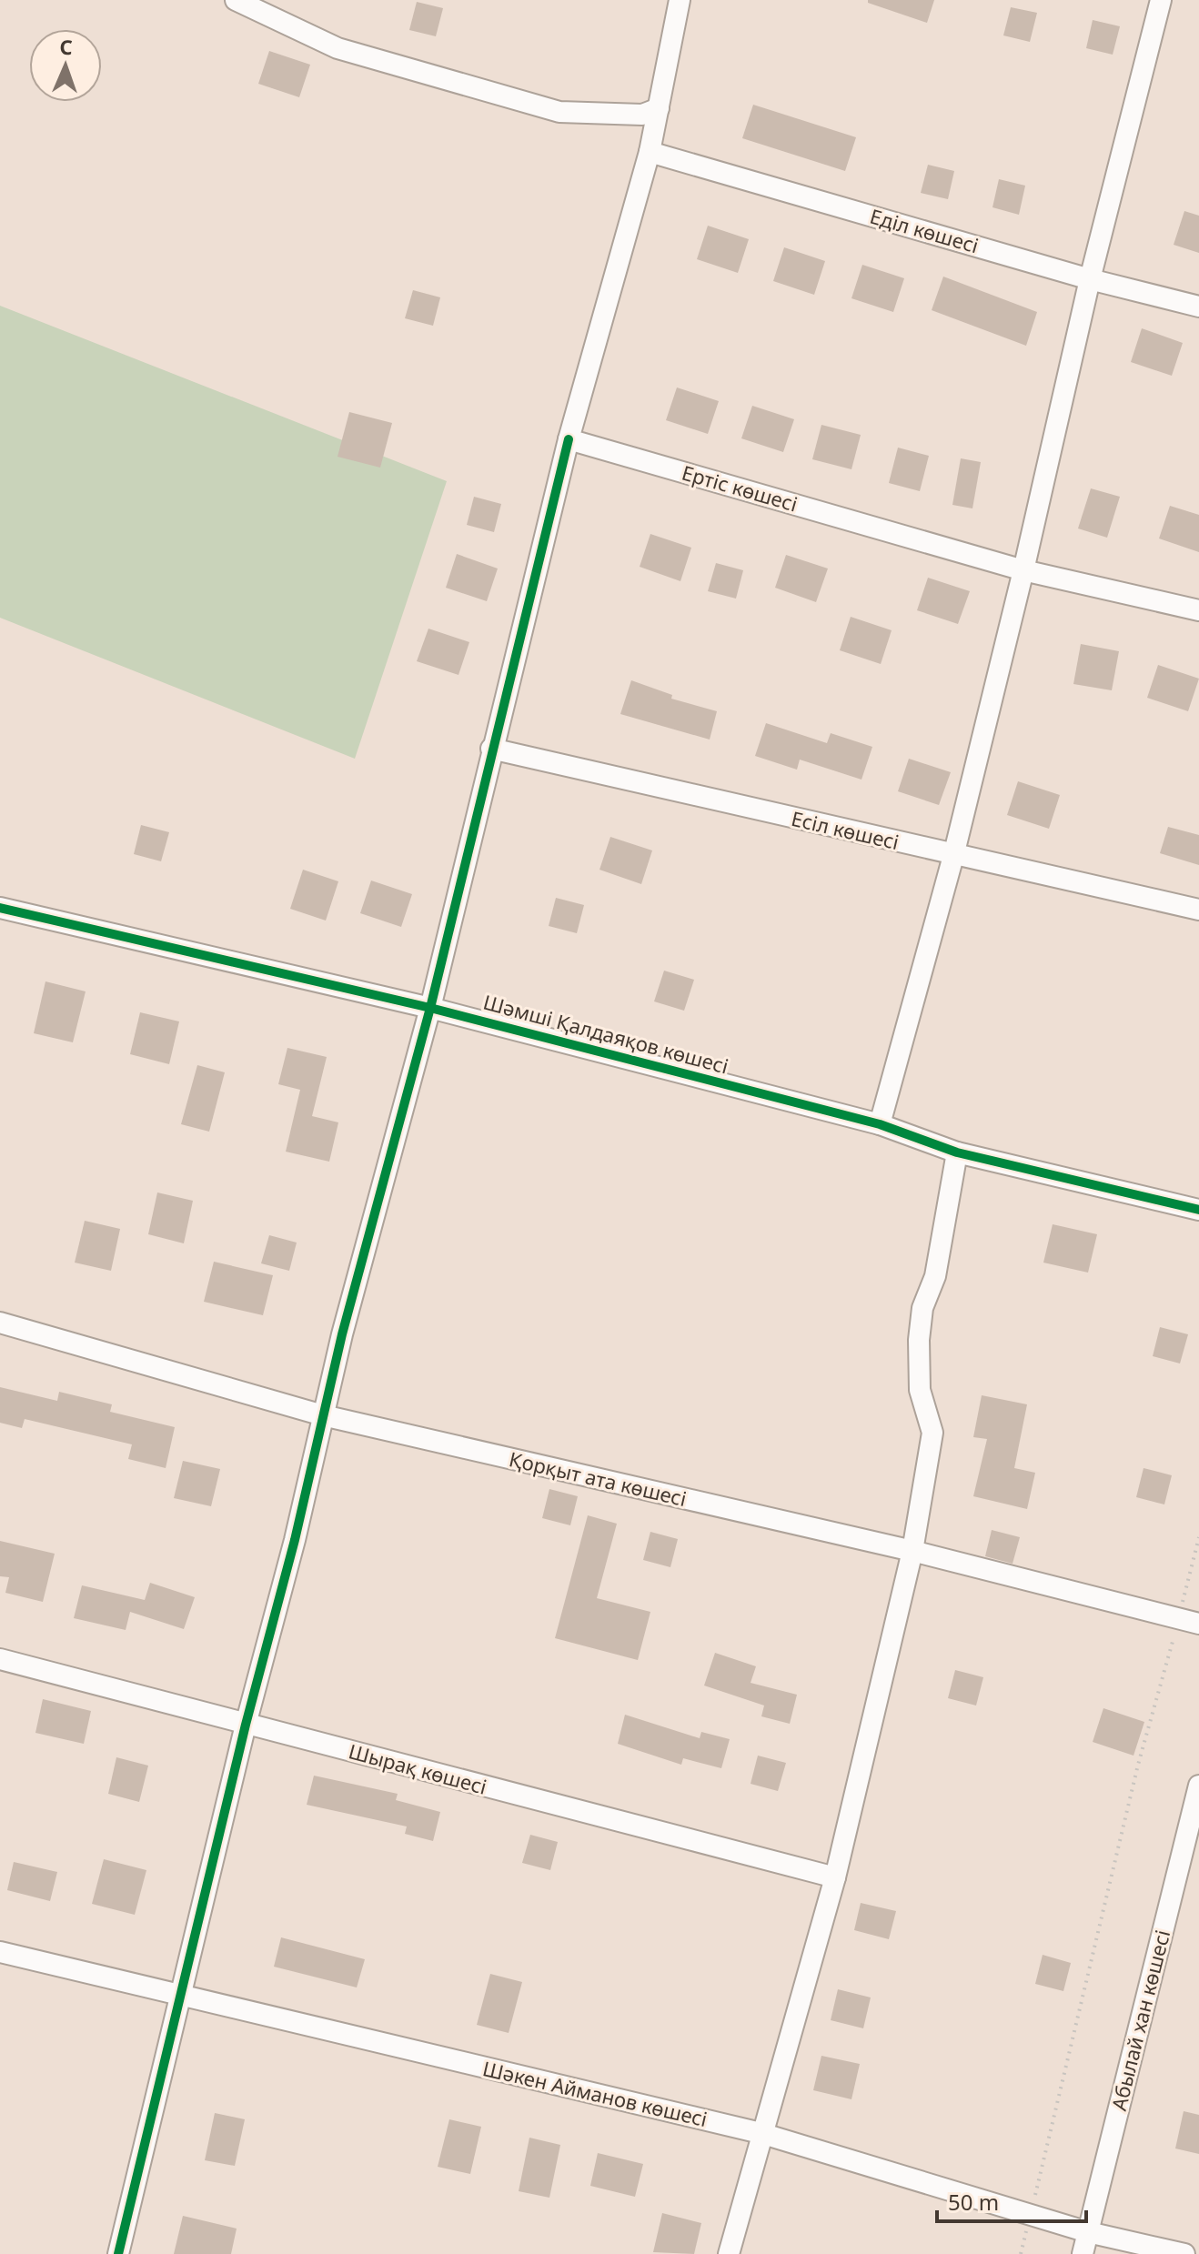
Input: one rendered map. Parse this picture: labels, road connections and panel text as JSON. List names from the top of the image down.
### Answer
{
  "streets": {
    "street": [
      "Еділ көшесі",
      "Ертіс көшесі",
      "Есіл көшесі",
      "Шәмші Қалдаяқов көшесі",
      "Қорқыт ата көшесі",
      "Шырақ көшесі",
      "Абылай хан көшесі",
      "Шәкен Айманов көшесі"
    ]
  },
  "crossings": [
    ["Абылай хан көшесі", "Шәкен Айманов көшесі"]
  ],
  "scale_bar": "50 m",
  "north": "top"
}
